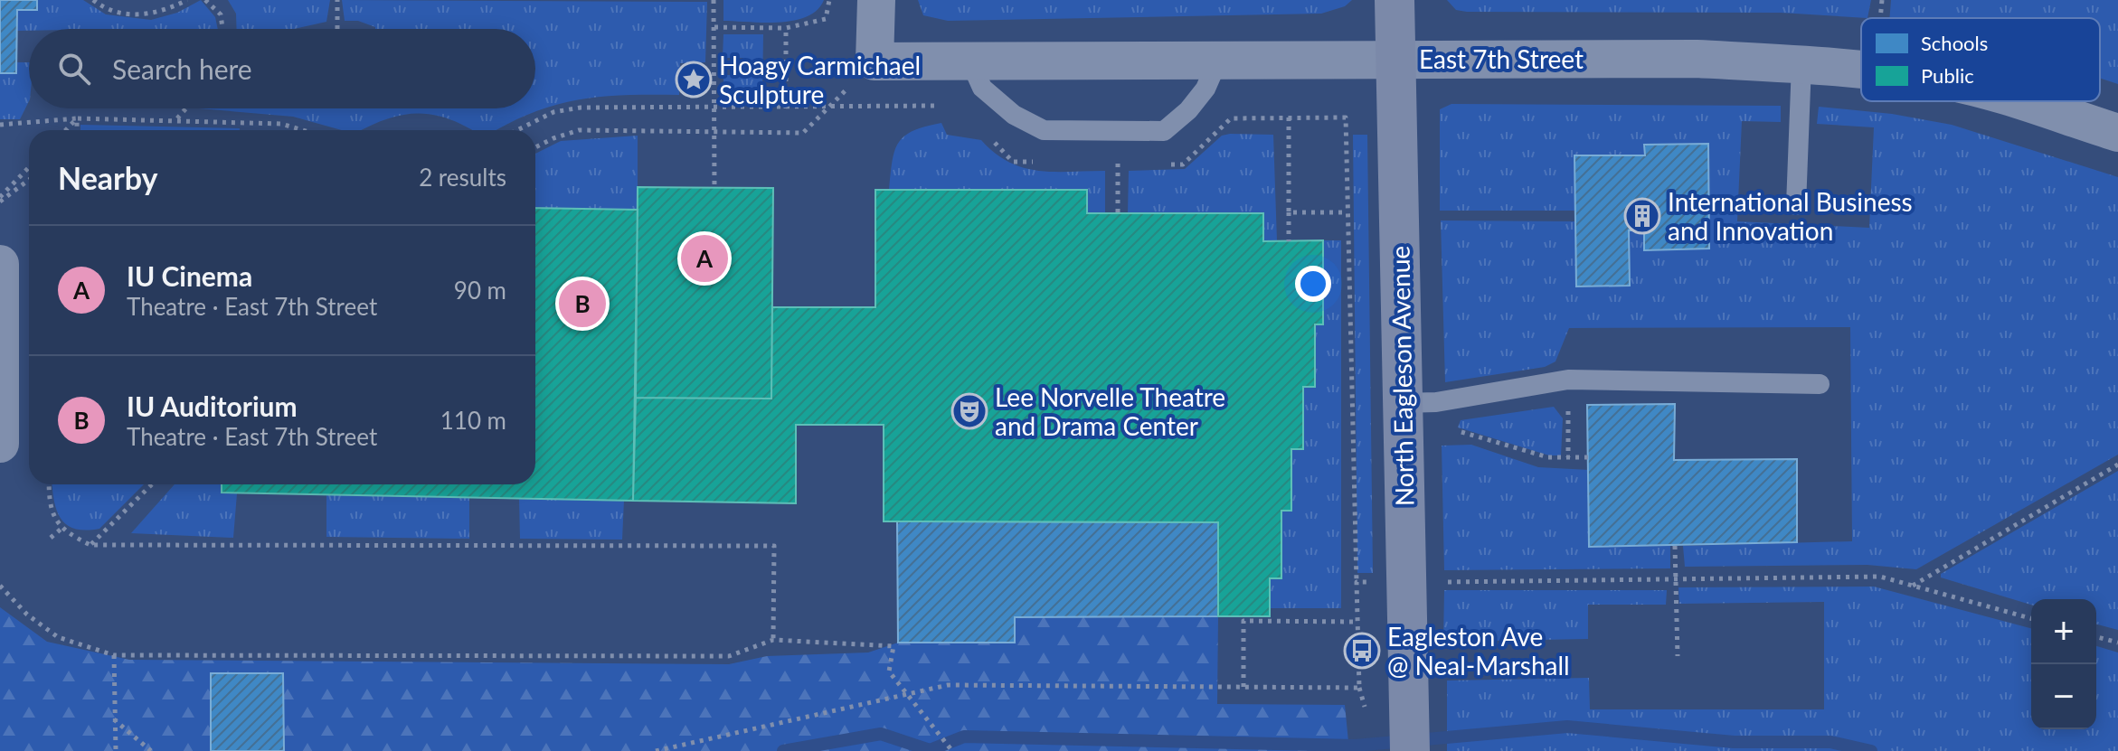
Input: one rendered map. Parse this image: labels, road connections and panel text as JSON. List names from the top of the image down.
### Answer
{
  "streets": {
    "street": ["East 7th Street", "North Eagleson Avenue"]
  },
  "crossings": [
    ["East 7th Street", "North Eagleson Avenue"]
  ],
  "places": {
    "place": ["Hoagy Carmichael Sculpture"],
    "building": ["International Business and Innovation"],
    "theatre": ["Lee Norvelle Theatre and Drama Center"],
    "bus stop": ["Eagleston Ave @ Neal-Marshall"]
  },
  "legend": ["Schools", "Public"],
  "page": {
    "search": "Search here",
    "heading": ["Nearby", "2 results"],
    "list": [
      {
        "mark": "A",
        "name": "IU Cinema",
        "note": "Theatre · East 7th Street",
        "value": "90 m"
      },
      {
        "mark": "B",
        "name": "IU Auditorium",
        "note": "Theatre · East 7th Street",
        "value": "110 m"
      }
    ],
    "pins": ["A", "B"],
    "map_buttons": ["+", "−"]
  }
}
